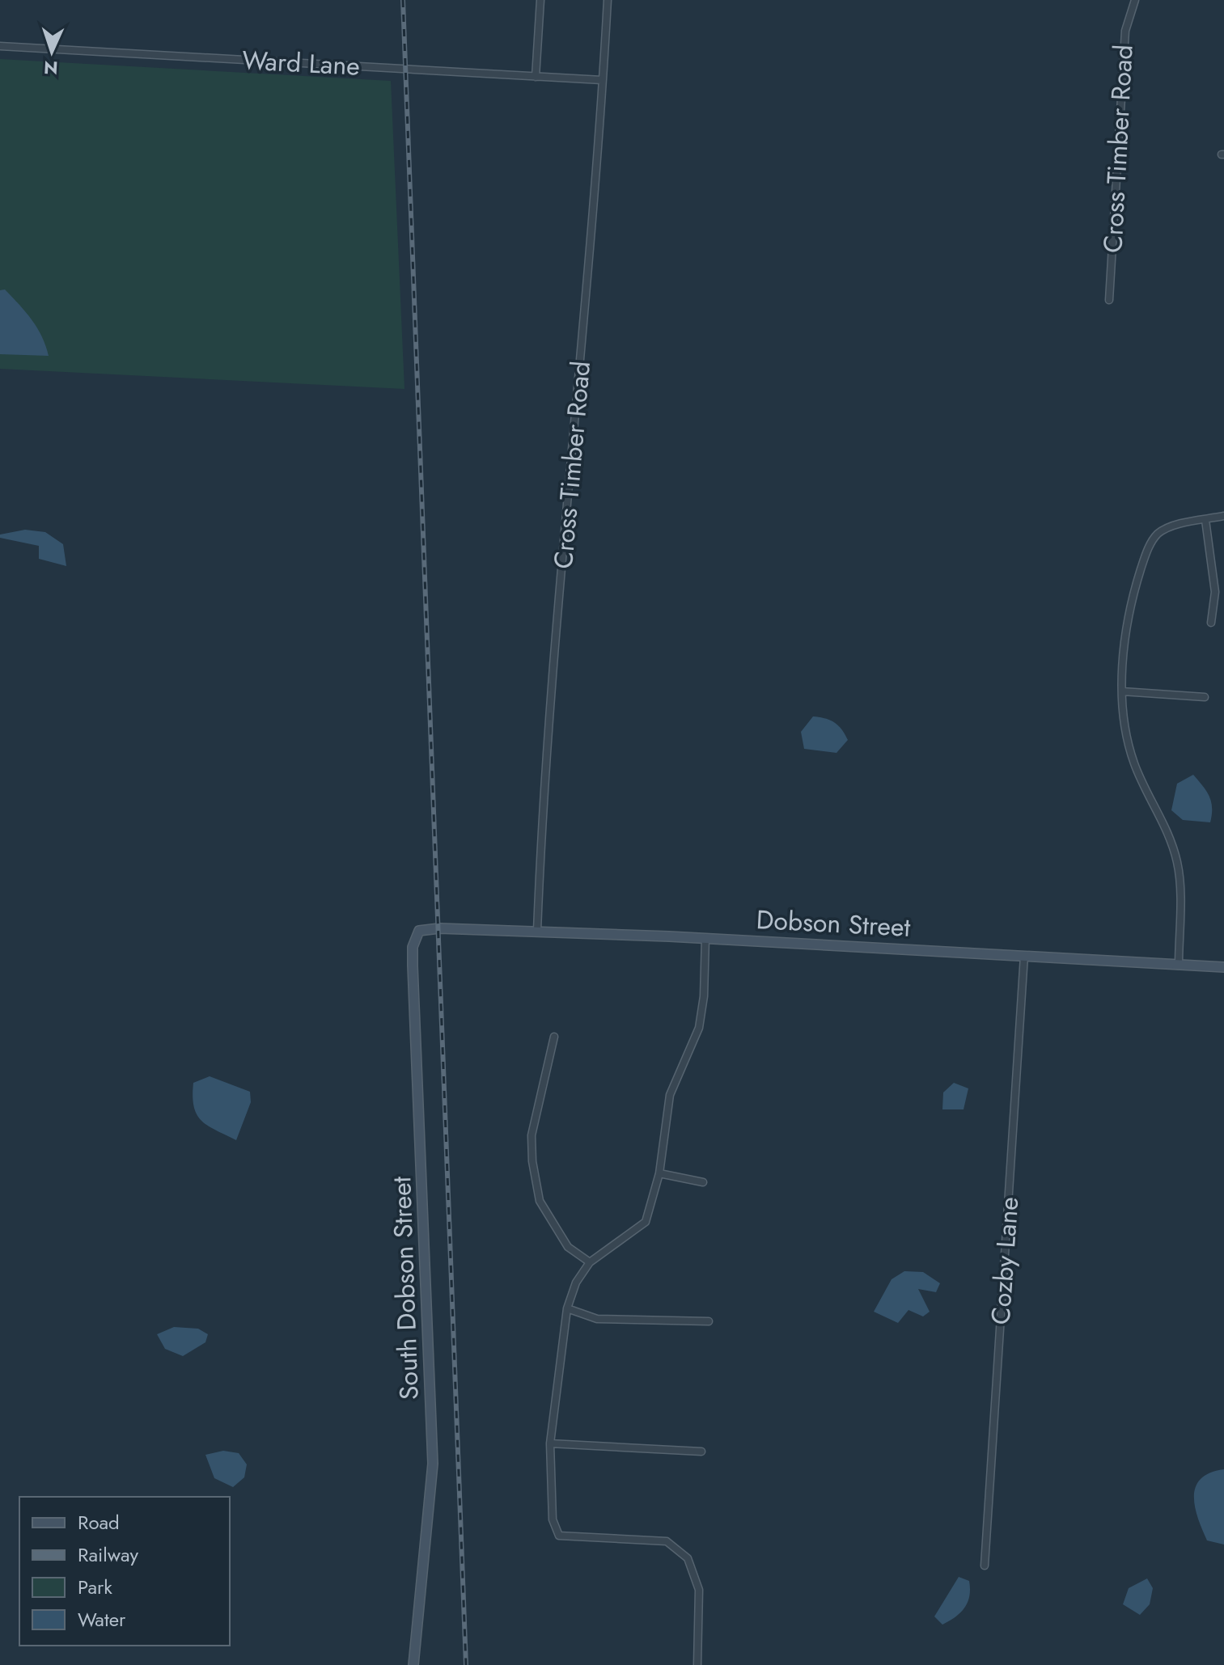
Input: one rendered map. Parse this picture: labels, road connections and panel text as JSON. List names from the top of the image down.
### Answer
{
  "streets": {
    "street": [
      "Ward Lane",
      "Cross Timber Road",
      "Dobson Street",
      "Cozby Lane",
      "South Dobson Street"
    ]
  },
  "crossings": [
    ["Ward Lane", "Cross Timber Road"],
    ["Cross Timber Road", "Dobson Street"],
    ["Dobson Street", "Cozby Lane"],
    ["Dobson Street", "South Dobson Street"]
  ],
  "legend": [
    "Road",
    "Railway",
    "Park",
    "Water"
  ],
  "north": "bottom"
}
